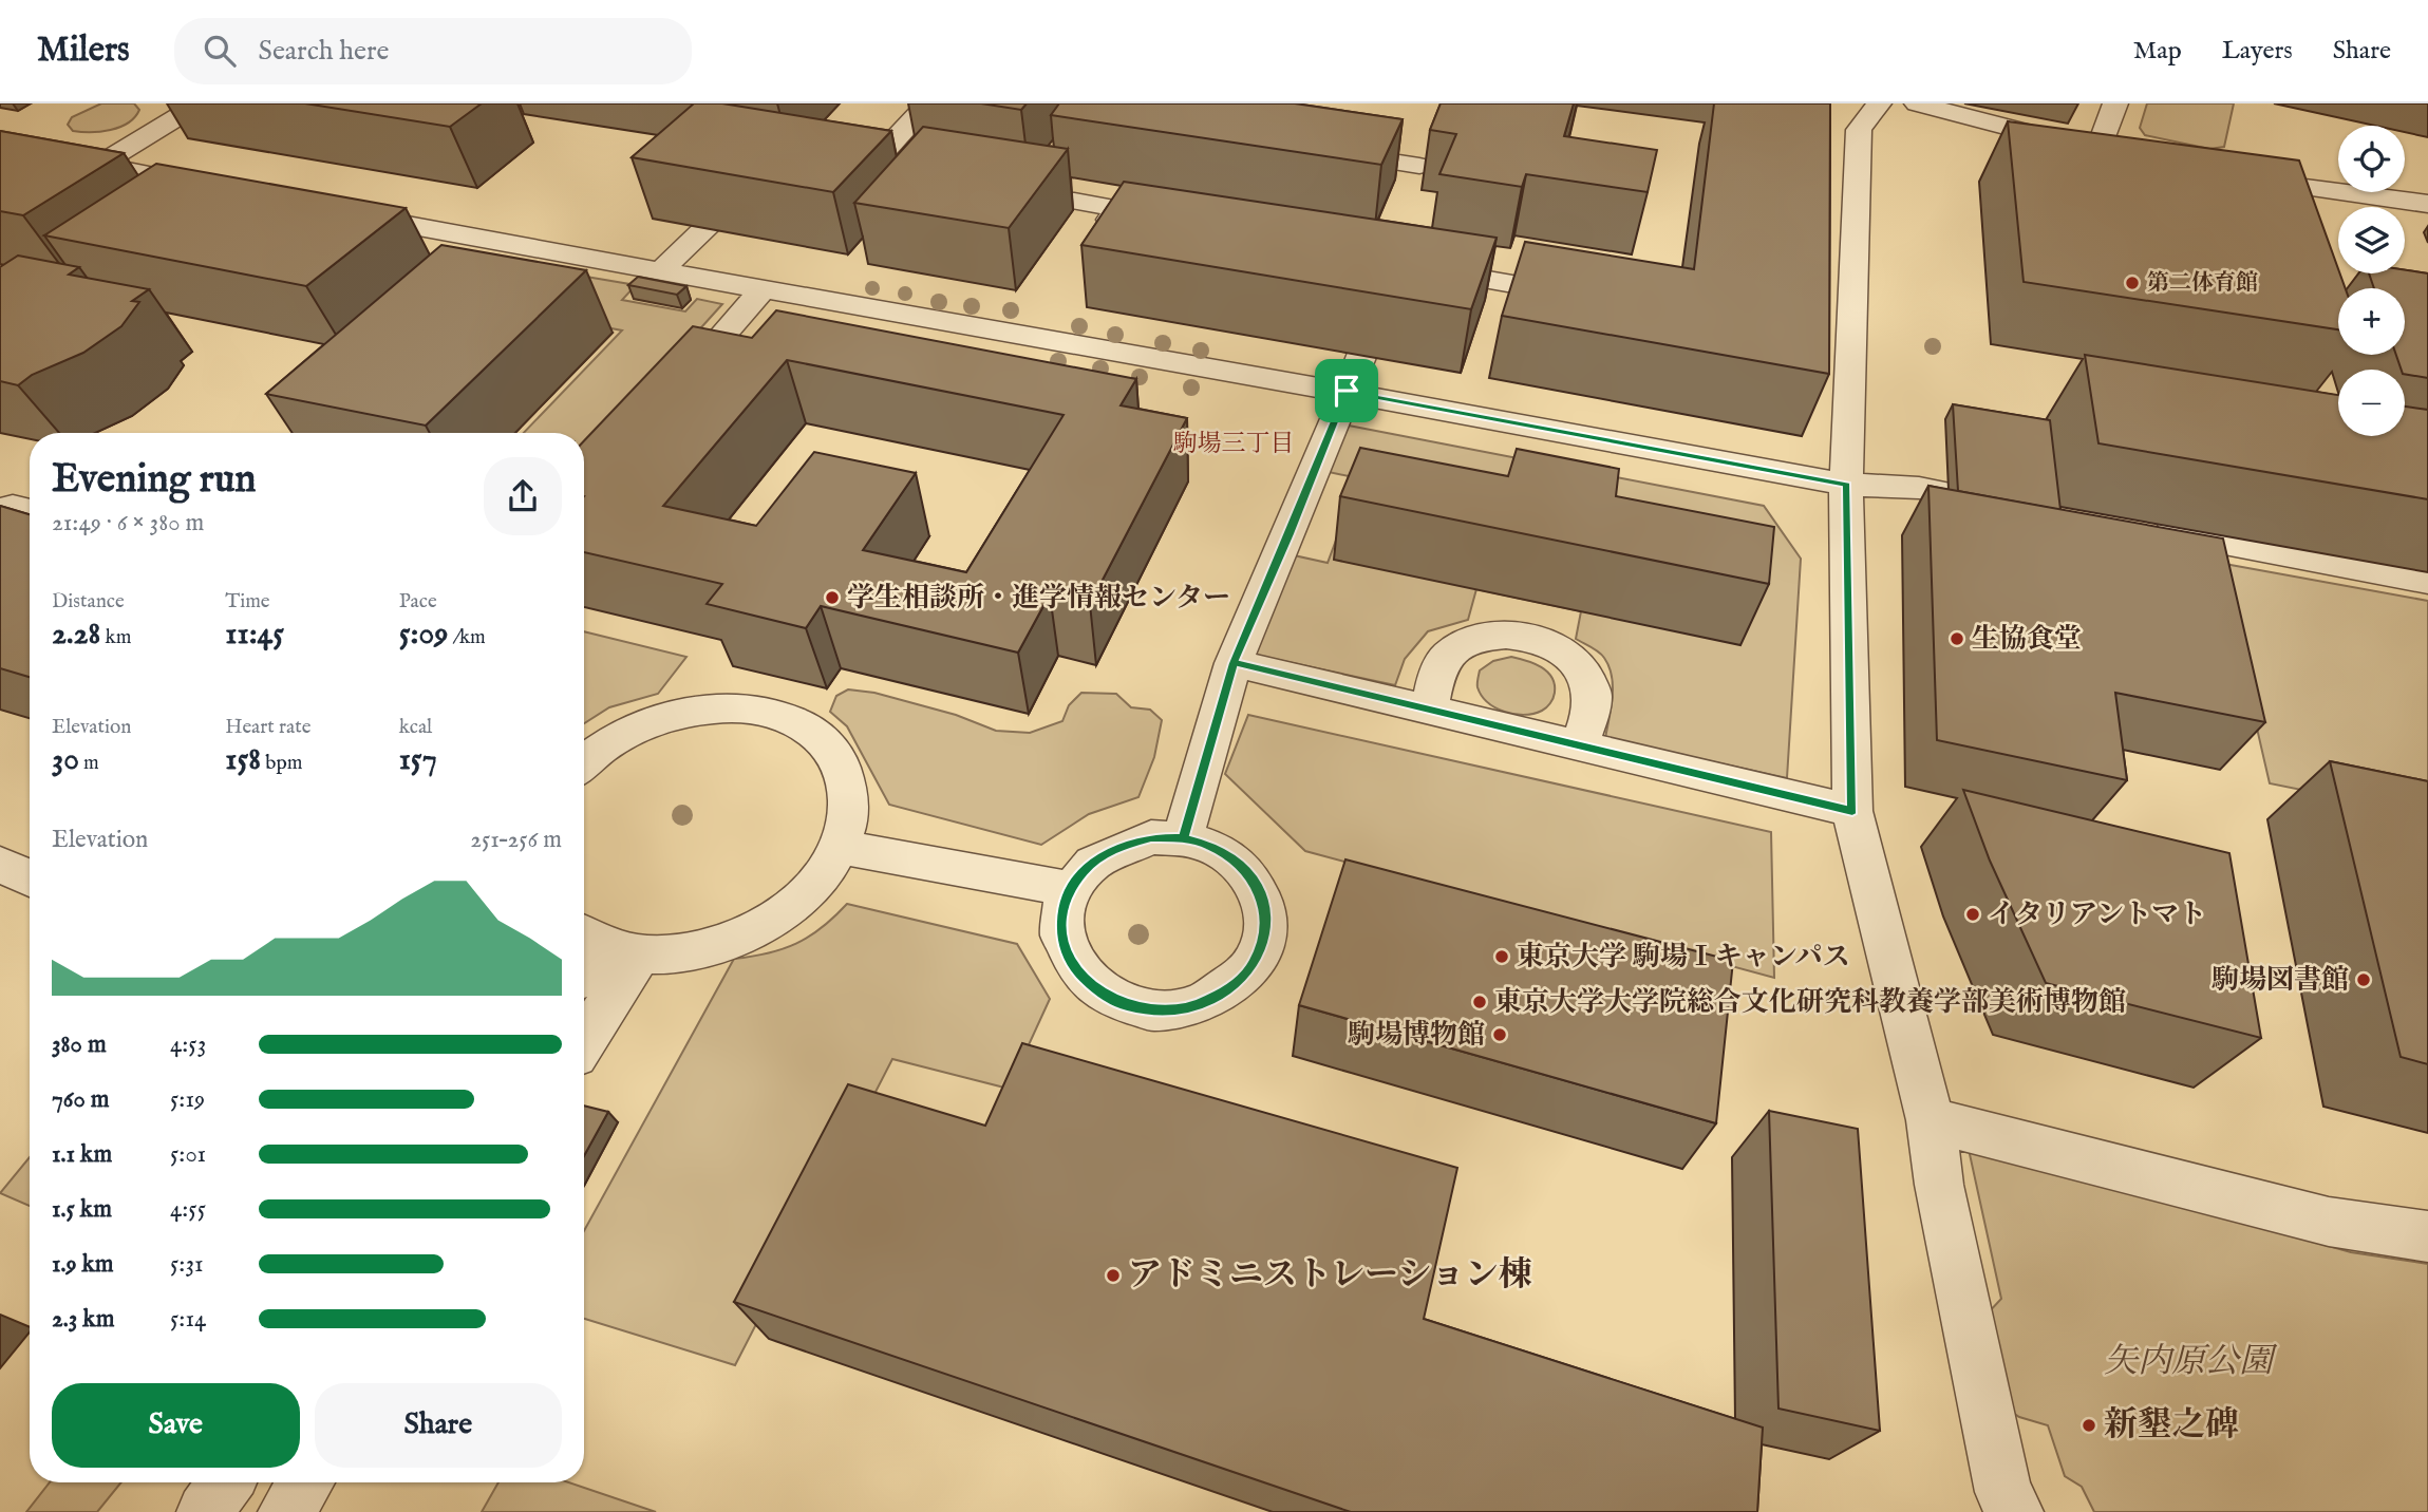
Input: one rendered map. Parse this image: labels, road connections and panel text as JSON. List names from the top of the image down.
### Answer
{
  "districts": ["駒場三丁目"],
  "parks": ["矢内原公園"],
  "places": [
    "第二体育館",
    "学生相談所・進学情報センター",
    "生協食堂",
    "イタリアントマト",
    "東京大学 駒場Ⅰキャンパス",
    "駒場図書館",
    "東京大学大学院総合文化研究科教養学部美術博物館",
    "駒場博物館",
    "アドミニストレーション棟",
    "新墾之碑"
  ],
  "page": {
    "header": "Milers",
    "search": "Search here",
    "nav": ["Map", "Layers", "Share"],
    "map_buttons": ["+", "−"],
    "heading": ["Evening run", "21:49 · 6 × 380 m"],
    "stats": [
      ["Distance", "2.28 km"],
      ["Time", "11:45"],
      ["Pace", "5:09 /km"],
      ["Elevation", "30 m"],
      ["Heart rate", "158 bpm"],
      ["kcal", "157"]
    ],
    "chart": ["Elevation", "251–256 m"],
    "list": [
      {
        "name": "380 m",
        "note": "4:53"
      },
      {
        "name": "760 m",
        "note": "5:19"
      },
      {
        "name": "1.1 km",
        "note": "5:01"
      },
      {
        "name": "1.5 km",
        "note": "4:55"
      },
      {
        "name": "1.9 km",
        "note": "5:31"
      },
      {
        "name": "2.3 km",
        "note": "5:14"
      }
    ],
    "buttons": ["Save", "Share"]
  }
}
